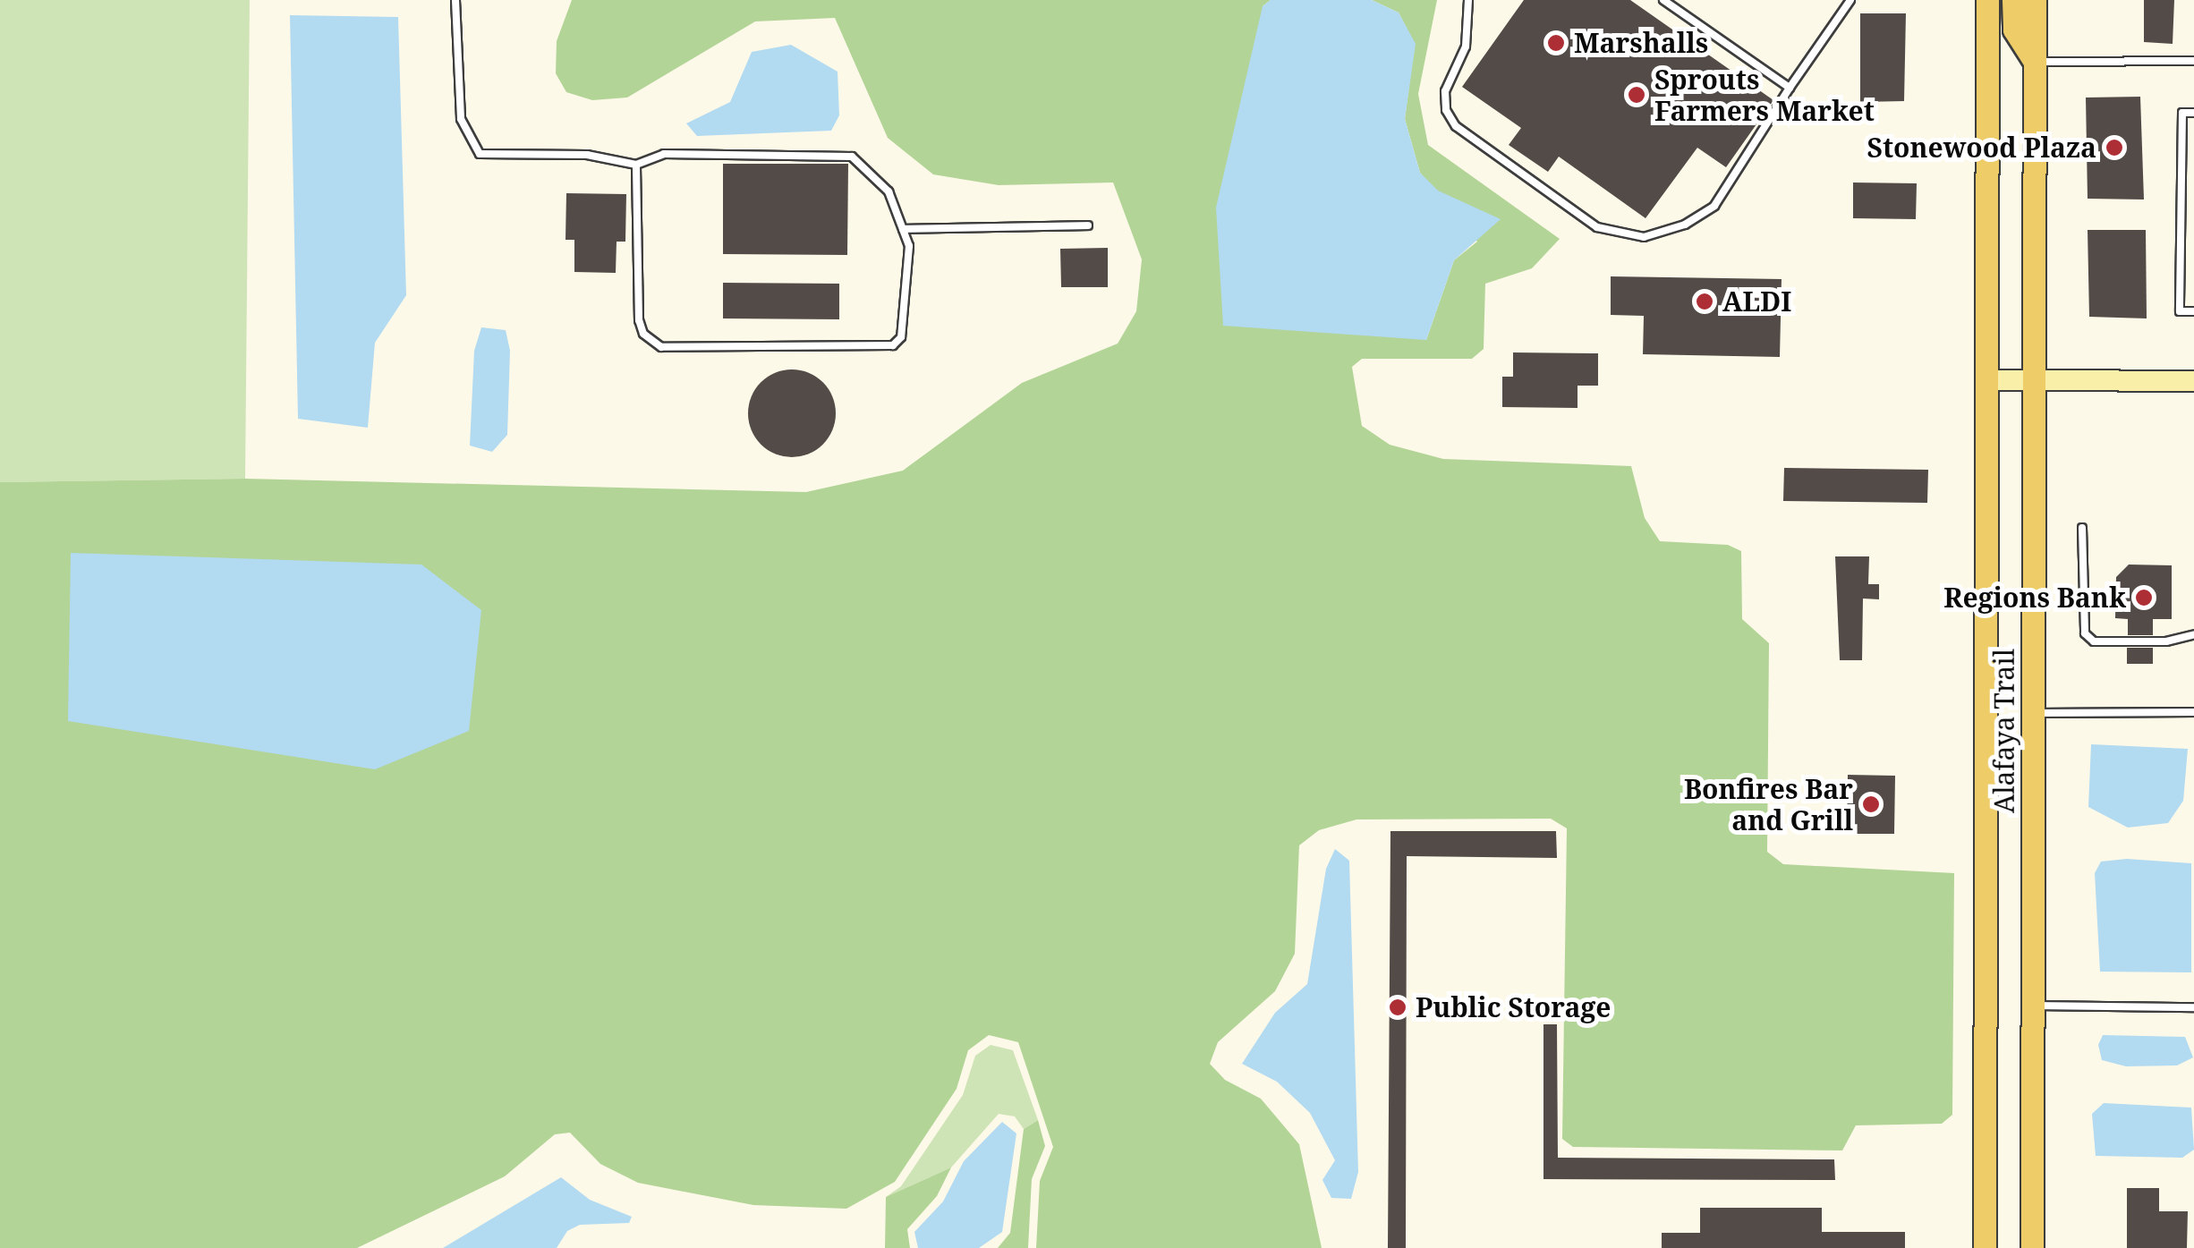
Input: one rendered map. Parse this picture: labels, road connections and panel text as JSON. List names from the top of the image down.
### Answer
{
  "streets": {
    "main road": ["Alafaya Trail"]
  },
  "places": [
    "Marshalls",
    "Sprouts Farmers Market",
    "Stonewood Plaza",
    "ALDI",
    "Regions Bank",
    "Bonfires Bar and Grill",
    "Public Storage"
  ]
}
